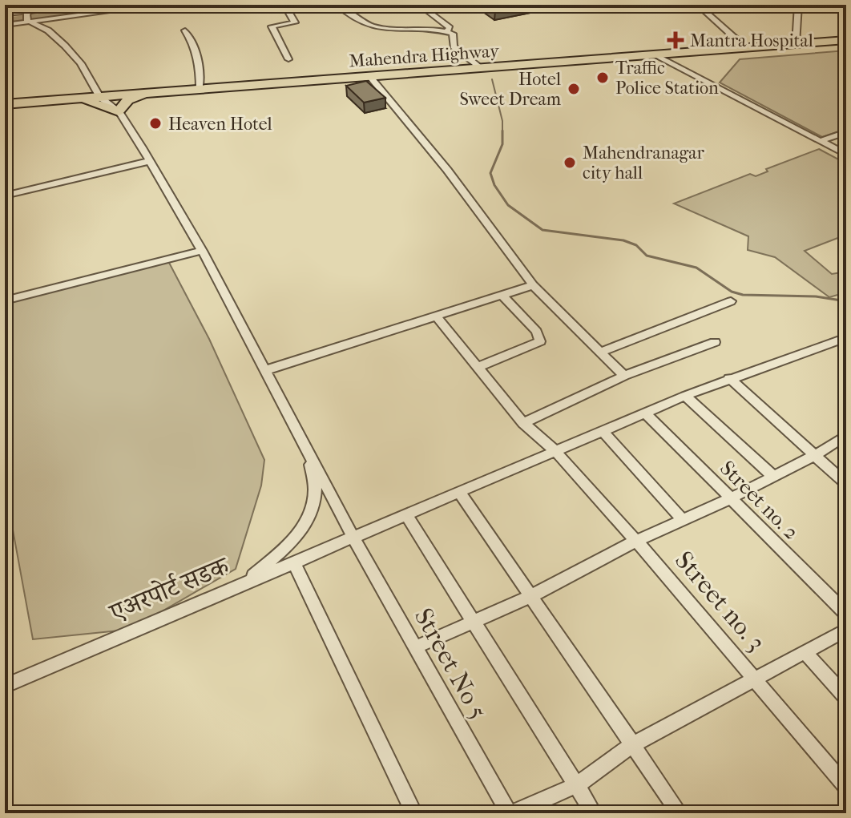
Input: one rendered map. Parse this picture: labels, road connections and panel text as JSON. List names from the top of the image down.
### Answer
{
  "streets": {
    "highway": ["Mahendra Highway"],
    "street": [
      "Street no. 2",
      "एअरपोर्ट सडक",
      "Street no. 3",
      "Street No 5"
    ]
  },
  "crossings": [
    ["Street no. 2", "एअरपोर्ट सडक"],
    ["एअरपोर्ट सडक", "Street no. 3"],
    ["एअरपोर्ट सडक", "Street No 5"]
  ],
  "places": {
    "health": ["Mantra Hospital"],
    "other": [
      "Traffic Police Station",
      "Hotel Sweet Dream",
      "Heaven Hotel",
      "Mahendranagar city hall"
    ]
  }
}
